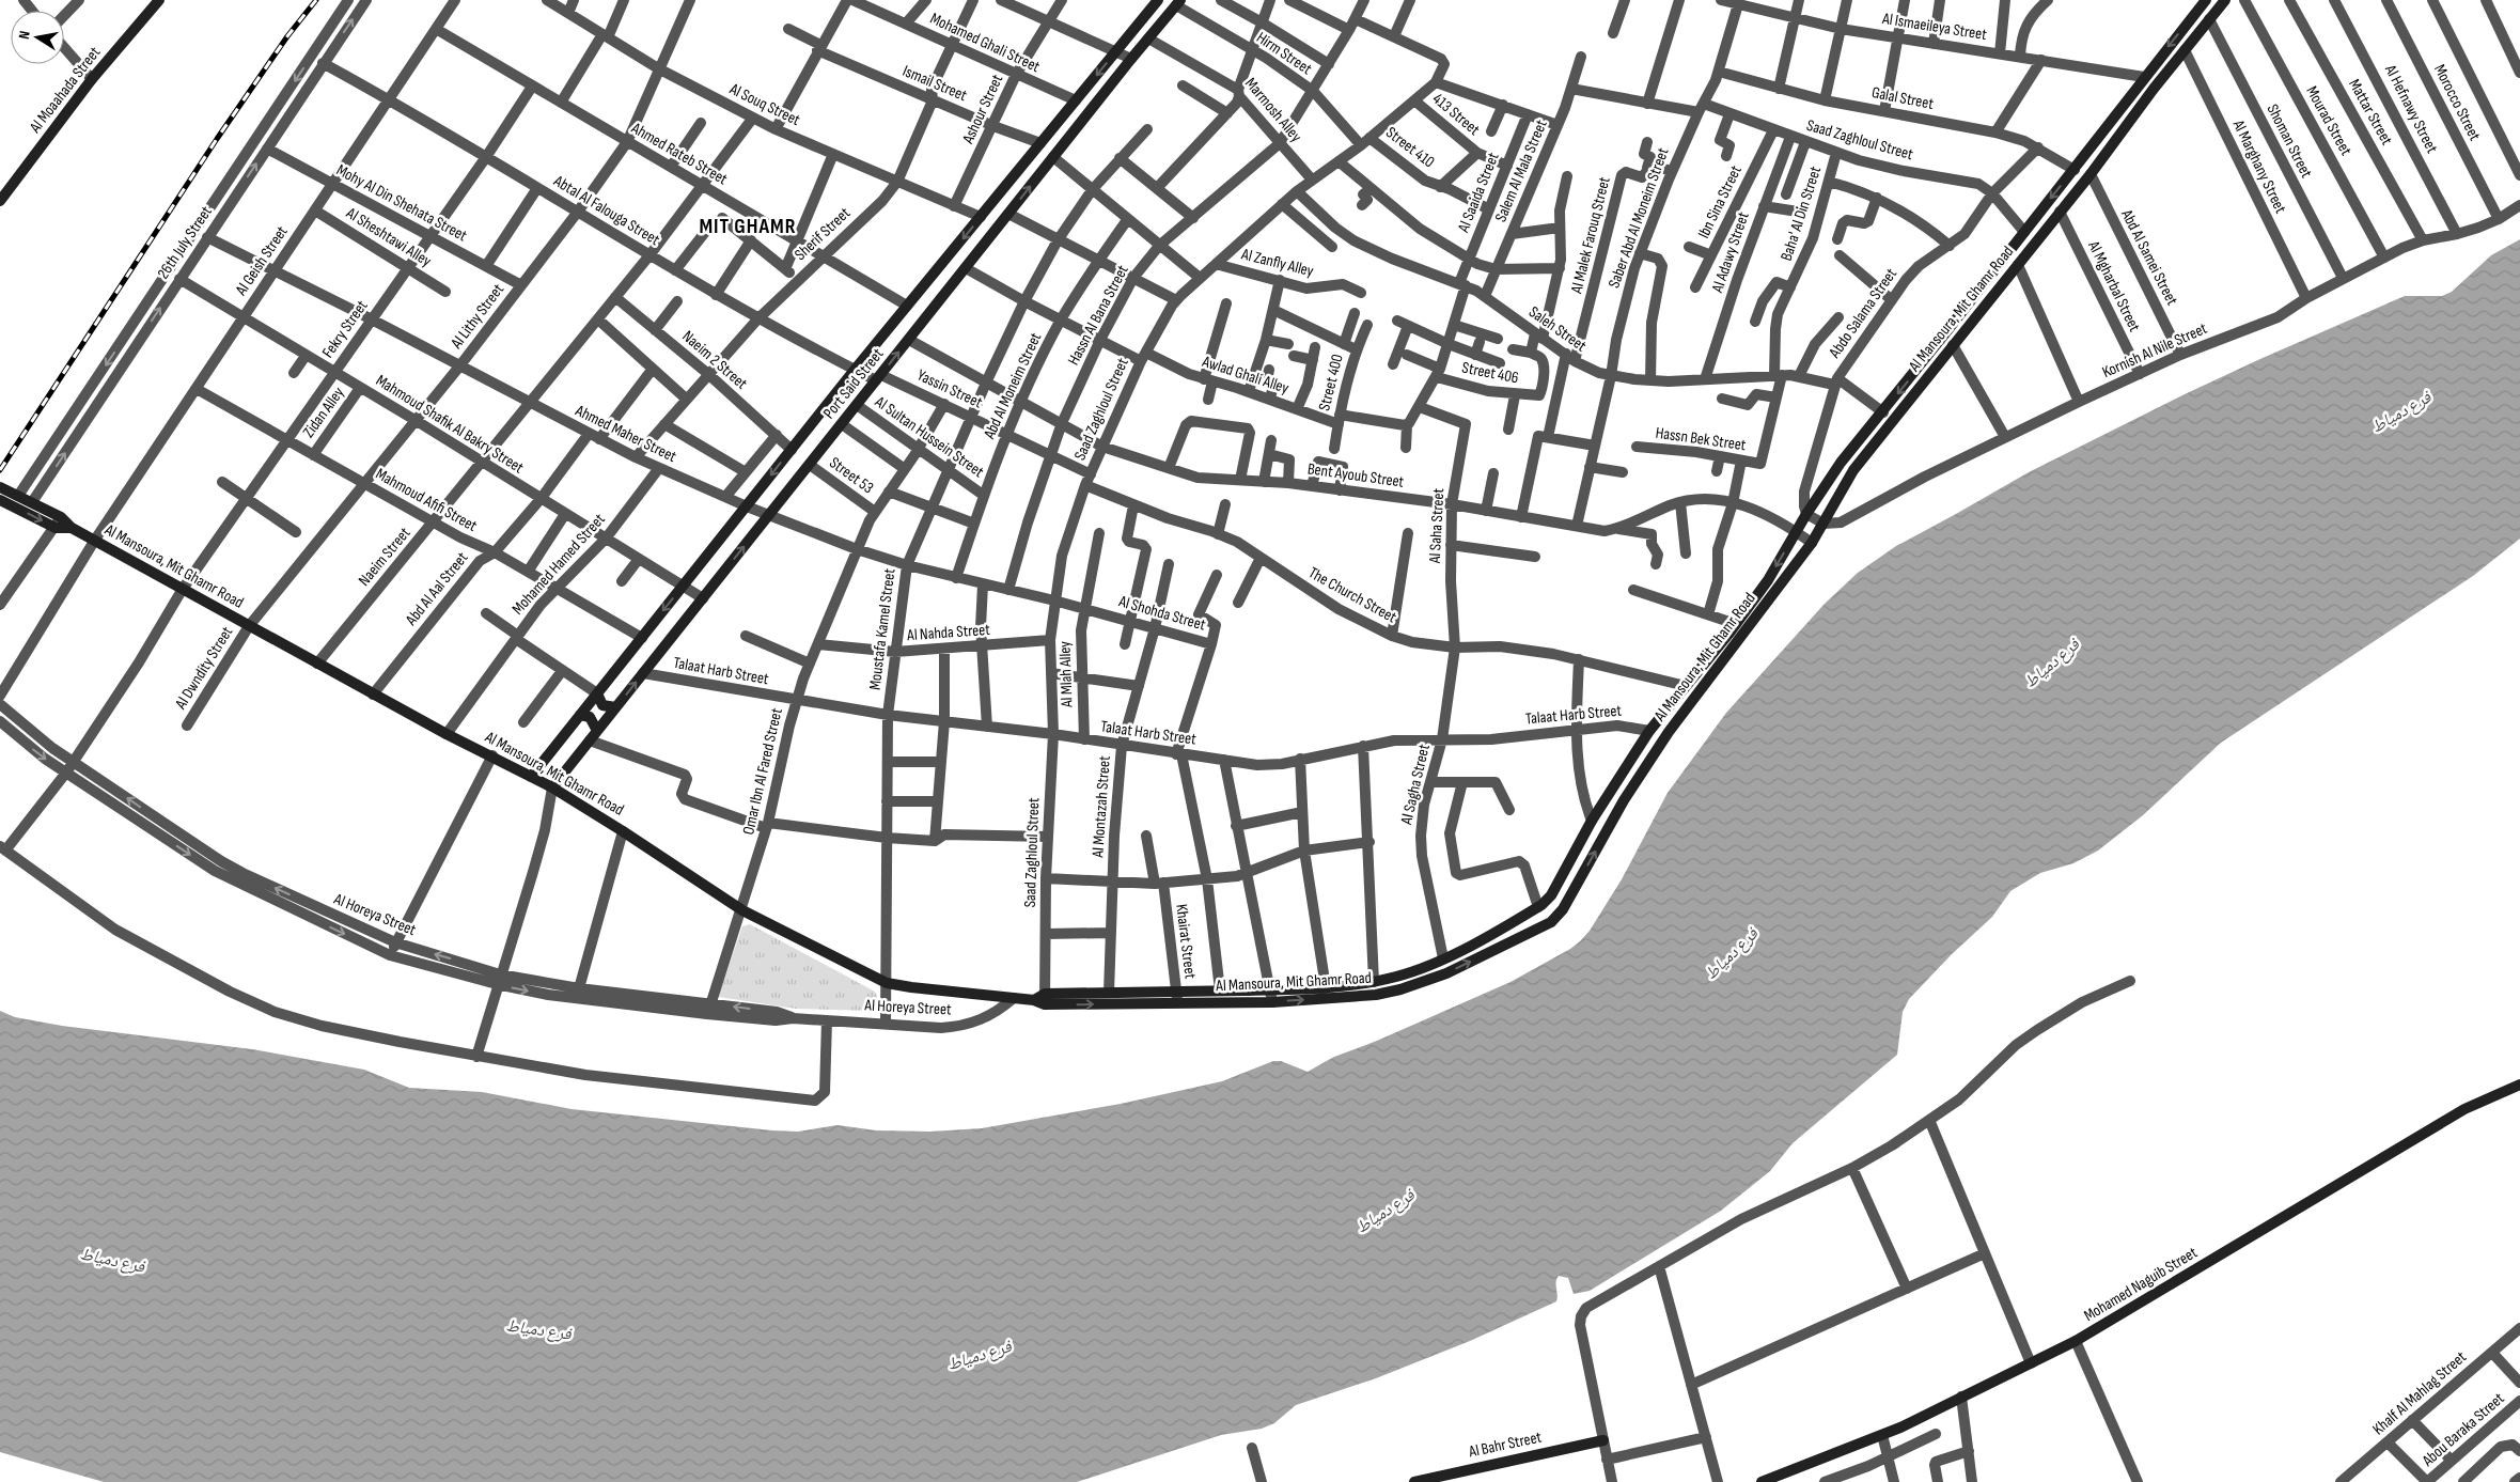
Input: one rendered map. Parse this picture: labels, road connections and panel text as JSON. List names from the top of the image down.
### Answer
{
  "streets": {
    "main road": [
      "Al Moaahada Street",
      "Al Mansoura, Mit Ghamr Road",
      "Port Said Street",
      "Mohamed Naguib Street",
      "Al Bahr Street"
    ],
    "street": [
      "Al Ismaeileya Street",
      "Mohamed Ghali Street",
      "Hirm Street",
      "Ismail Street",
      "Galal Street",
      "Morocco Street",
      "Al Souq Street",
      "Ashour Street",
      "Al Hefnawy Street",
      "Marmosh Alley",
      "Mattar Street",
      "413 Street",
      "Mourad Street",
      "Saad Zaghloul Street",
      "Shoman Street",
      "Street 410",
      "Ahmed Rateb Street",
      "Al Marghany Street",
      "Salem Al Mala Street",
      "Al Saaida Street",
      "Ibn Sina Street",
      "Mohy Al Din Shehata Street",
      "Abtal Al Falouga Street",
      "Baha' Al Din Street",
      "Saber Abd Al Moneim Street",
      "Sherif Street",
      "Al Malek Farouq Street",
      "Al Sheshtawi Alley",
      "26th July Street",
      "Al Adawy Street",
      "Abd Al Samei Street",
      "Al Geish Street",
      "Al Zanfly Alley",
      "Al Mgharbal Street",
      "Abdo Salama Street",
      "Hassn Al Bana Street",
      "Al Lithy Street",
      "Fekry Street",
      "Saleh Street",
      "Kornish Al Nile Street",
      "Naeim 2 Street",
      "Street 406",
      "Awlad Ghali Alley",
      "Street 400",
      "Abd Al Moneim Street",
      "Yassin Street",
      "Zidan Alley",
      "Mahmoud Shafik Al Bakry Street",
      "Ahmed Maher Street",
      "Al Sultan Hussein Street",
      "Hassn Bek Street",
      "Street 53",
      "Bent Ayoub Street",
      "Mahmoud Afifi Street",
      "Al Saha Street",
      "Naeim Street",
      "Mohamed Hamed Street",
      "Abd Al Aal Street",
      "The Church Street",
      "Al Shohda Street",
      "Moustafa Kamel Street",
      "Al Nahda Street",
      "Al Dwndity Street",
      "Talaat Harb Street",
      "Al Mlah Alley",
      "Omar Ibn Al Fared Street",
      "Al Sagha Street",
      "Al Montazah Street",
      "Al Horeya Street",
      "Khairat Street",
      "Khalf Al Mahlag Street",
      "Abou Baraka Street"
    ]
  },
  "crossings": [
    ["Al Ismaeileya Street", "Saber Abd Al Moneim Street"],
    ["Al Ismaeileya Street", "Al Mansoura, Mit Ghamr Road"],
    ["Mohamed Ghali Street", "Ashour Street"],
    ["Mohamed Ghali Street", "Sherif Street"],
    ["Mohamed Ghali Street", "Port Said Street"],
    ["Hirm Street", "Saad Zaghloul Street"],
    ["Hirm Street", "Street 410"],
    ["Hirm Street", "Hassn Al Bana Street"],
    ["Hirm Street", "Port Said Street"],
    ["Ismail Street", "Ashour Street"],
    ["Ismail Street", "Sherif Street"],
    ["Ismail Street", "Port Said Street"],
    ["Galal Street", "Saber Abd Al Moneim Street"],
    ["Galal Street", "Al Mansoura, Mit Ghamr Road"],
    ["Galal Street", "Abdo Salama Street"],
    ["Morocco Street", "Kornish Al Nile Street"],
    ["Al Souq Street", "Ashour Street"],
    ["Al Souq Street", "Sherif Street"],
    ["Al Souq Street", "Al Lithy Street"],
    ["Al Souq Street", "Port Said Street"],
    ["Al Souq Street", "Naeim Street"],
    ["Al Hefnawy Street", "Kornish Al Nile Street"],
    ["Marmosh Alley", "Saad Zaghloul Street"],
    ["Marmosh Alley", "Hassn Al Bana Street"],
    ["Marmosh Alley", "Port Said Street"],
    ["Mattar Street", "Kornish Al Nile Street"],
    ["413 Street", "Saad Zaghloul Street"],
    ["413 Street", "Al Saaida Street"],
    ["Mourad Street", "Kornish Al Nile Street"],
    ["Saad Zaghloul Street", "Street 410"],
    ["Saad Zaghloul Street", "Salem Al Mala Street"],
    ["Saad Zaghloul Street", "Ibn Sina Street"],
    ["Saad Zaghloul Street", "Baha' Al Din Street"],
    ["Saad Zaghloul Street", "Saber Abd Al Moneim Street"],
    ["Saad Zaghloul Street", "Al Adawy Street"],
    ["Saad Zaghloul Street", "Al Zanfly Alley"],
    ["Saad Zaghloul Street", "Al Mansoura, Mit Ghamr Road"],
    ["Saad Zaghloul Street", "Abdo Salama Street"],
    ["Saad Zaghloul Street", "Saleh Street"],
    ["Saad Zaghloul Street", "Awlad Ghali Alley"],
    ["Saad Zaghloul Street", "Yassin Street"],
    ["Saad Zaghloul Street", "Ahmed Maher Street"],
    ["Saad Zaghloul Street", "Bent Ayoub Street"],
    ["Saad Zaghloul Street", "The Church Street"],
    ["Saad Zaghloul Street", "Al Shohda Street"],
    ["Saad Zaghloul Street", "Al Nahda Street"],
    ["Saad Zaghloul Street", "Talaat Harb Street"],
    ["Shoman Street", "Al Mansoura, Mit Ghamr Road"],
    ["Shoman Street", "Kornish Al Nile Street"],
    ["Street 410", "Al Saaida Street"],
    ["Ahmed Rateb Street", "Sherif Street"],
    ["Ahmed Rateb Street", "Al Geish Street"],
    ["Ahmed Rateb Street", "Al Lithy Street"],
    ["Ahmed Rateb Street", "Fekry Street"],
    ["Ahmed Rateb Street", "Port Said Street"],
    ["Ahmed Rateb Street", "Naeim Street"],
    ["Al Marghany Street", "Al Mansoura, Mit Ghamr Road"],
    ["Al Marghany Street", "Kornish Al Nile Street"],
    ["Salem Al Mala Street", "Saleh Street"],
    ["Al Saaida Street", "Saleh Street"],
    ["Mohy Al Din Shehata Street", "26th July Street"],
    ["Mohy Al Din Shehata Street", "Al Geish Street"],
    ["Mohy Al Din Shehata Street", "Al Lithy Street"],
    ["Mohy Al Din Shehata Street", "Fekry Street"],
    ["Abtal Al Falouga Street", "Sherif Street"],
    ["Abtal Al Falouga Street", "26th July Street"],
    ["Abtal Al Falouga Street", "Al Geish Street"],
    ["Abtal Al Falouga Street", "Al Lithy Street"],
    ["Abtal Al Falouga Street", "Fekry Street"],
    ["Abtal Al Falouga Street", "Port Said Street"],
    ["Abtal Al Falouga Street", "Yassin Street"],
    ["Abtal Al Falouga Street", "Naeim Street"],
    ["Baha' Al Din Street", "Saleh Street"],
    ["Baha' Al Din Street", "Hassn Bek Street"],
    ["Saber Abd Al Moneim Street", "Al Malek Farouq Street"],
    ["Saber Abd Al Moneim Street", "Saleh Street"],
    ["Saber Abd Al Moneim Street", "Bent Ayoub Street"],
    ["Sherif Street", "Naeim 2 Street"],
    ["Sherif Street", "Ahmed Maher Street"],
    ["Al Malek Farouq Street", "Saleh Street"],
    ["Al Sheshtawi Alley", "Al Geish Street"],
    ["Al Sheshtawi Alley", "Fekry Street"],
    ["26th July Street", "Al Mansoura, Mit Ghamr Road"],
    ["26th July Street", "Mahmoud Shafik Al Bakry Street"],
    ["26th July Street", "Ahmed Maher Street"],
    ["Al Adawy Street", "Saleh Street"],
    ["Abd Al Samei Street", "Al Mansoura, Mit Ghamr Road"],
    ["Abd Al Samei Street", "Kornish Al Nile Street"],
    ["Al Geish Street", "Al Mansoura, Mit Ghamr Road"],
    ["Al Geish Street", "Mahmoud Shafik Al Bakry Street"],
    ["Al Geish Street", "Ahmed Maher Street"],
    ["Al Geish Street", "Mahmoud Afifi Street"],
    ["Al Mgharbal Street", "Al Mansoura, Mit Ghamr Road"],
    ["Al Mgharbal Street", "Kornish Al Nile Street"],
    ["Al Mansoura, Mit Ghamr Road", "Abdo Salama Street"],
    ["Al Mansoura, Mit Ghamr Road", "Al Lithy Street"],
    ["Al Mansoura, Mit Ghamr Road", "Fekry Street"],
    ["Al Mansoura, Mit Ghamr Road", "Saleh Street"],
    ["Al Mansoura, Mit Ghamr Road", "Kornish Al Nile Street"],
    ["Al Mansoura, Mit Ghamr Road", "Port Said Street"],
    ["Al Mansoura, Mit Ghamr Road", "Bent Ayoub Street"],
    ["Al Mansoura, Mit Ghamr Road", "Naeim Street"],
    ["Al Mansoura, Mit Ghamr Road", "Mohamed Hamed Street"],
    ["Al Mansoura, Mit Ghamr Road", "Abd Al Aal Street"],
    ["Al Mansoura, Mit Ghamr Road", "The Church Street"],
    ["Al Mansoura, Mit Ghamr Road", "Moustafa Kamel Street"],
    ["Al Mansoura, Mit Ghamr Road", "Al Dwndity Street"],
    ["Al Mansoura, Mit Ghamr Road", "Talaat Harb Street"],
    ["Al Mansoura, Mit Ghamr Road", "Omar Ibn Al Fared Street"],
    ["Al Mansoura, Mit Ghamr Road", "Al Sagha Street"],
    ["Al Mansoura, Mit Ghamr Road", "Al Montazah Street"],
    ["Al Mansoura, Mit Ghamr Road", "Al Horeya Street"],
    ["Al Mansoura, Mit Ghamr Road", "Khairat Street"],
    ["Abdo Salama Street", "Saleh Street"],
    ["Hassn Al Bana Street", "Awlad Ghali Alley"],
    ["Hassn Al Bana Street", "Yassin Street"],
    ["Hassn Al Bana Street", "Ahmed Maher Street"],
    ["Hassn Al Bana Street", "Bent Ayoub Street"],
    ["Al Lithy Street", "Mahmoud Shafik Al Bakry Street"],
    ["Al Lithy Street", "Ahmed Maher Street"],
    ["Al Lithy Street", "Mahmoud Afifi Street"],
    ["Al Lithy Street", "Al Dwndity Street"],
    ["Fekry Street", "Mahmoud Shafik Al Bakry Street"],
    ["Fekry Street", "Ahmed Maher Street"],
    ["Fekry Street", "Mahmoud Afifi Street"],
    ["Fekry Street", "Al Horeya Street"],
    ["Naeim 2 Street", "Port Said Street"],
    ["Naeim 2 Street", "Naeim Street"],
    ["Awlad Ghali Alley", "Street 400"],
    ["Awlad Ghali Alley", "Port Said Street"],
    ["Awlad Ghali Alley", "Abd Al Moneim Street"],
    ["Awlad Ghali Alley", "Moustafa Kamel Street"],
    ["Port Said Street", "Yassin Street"],
    ["Port Said Street", "Mahmoud Shafik Al Bakry Street"],
    ["Port Said Street", "Ahmed Maher Street"],
    ["Port Said Street", "Al Sultan Hussein Street"],
    ["Port Said Street", "Street 53"],
    ["Port Said Street", "Bent Ayoub Street"],
    ["Port Said Street", "Mahmoud Afifi Street"],
    ["Port Said Street", "Talaat Harb Street"],
    ["Abd Al Moneim Street", "Yassin Street"],
    ["Abd Al Moneim Street", "Ahmed Maher Street"],
    ["Abd Al Moneim Street", "Al Sultan Hussein Street"],
    ["Abd Al Moneim Street", "Bent Ayoub Street"],
    ["Yassin Street", "Moustafa Kamel Street"],
    ["Yassin Street", "Omar Ibn Al Fared Street"],
    ["Zidan Alley", "Mahmoud Shafik Al Bakry Street"],
    ["Zidan Alley", "Mahmoud Afifi Street"],
    ["Mahmoud Shafik Al Bakry Street", "Naeim Street"],
    ["Mahmoud Shafik Al Bakry Street", "Mohamed Hamed Street"],
    ["Mahmoud Shafik Al Bakry Street", "Abd Al Aal Street"],
    ["Ahmed Maher Street", "Naeim Street"],
    ["Ahmed Maher Street", "Mohamed Hamed Street"],
    ["Ahmed Maher Street", "Abd Al Aal Street"],
    ["Ahmed Maher Street", "Al Shohda Street"],
    ["Ahmed Maher Street", "Moustafa Kamel Street"],
    ["Ahmed Maher Street", "Omar Ibn Al Fared Street"],
    ["Al Sultan Hussein Street", "Moustafa Kamel Street"],
    ["Al Sultan Hussein Street", "Omar Ibn Al Fared Street"],
    ["Street 53", "Omar Ibn Al Fared Street"],
    ["Bent Ayoub Street", "Al Saha Street"],
    ["Bent Ayoub Street", "Moustafa Kamel Street"],
    ["Mahmoud Afifi Street", "Naeim Street"],
    ["Mahmoud Afifi Street", "Mohamed Hamed Street"],
    ["Mahmoud Afifi Street", "Abd Al Aal Street"],
    ["Al Saha Street", "The Church Street"],
    ["Al Saha Street", "Al Sagha Street"],
    ["The Church Street", "Al Sagha Street"],
    ["Al Shohda Street", "Talaat Harb Street"],
    ["Al Shohda Street", "Al Mlah Alley"],
    ["Al Shohda Street", "Al Montazah Street"],
    ["Moustafa Kamel Street", "Al Nahda Street"],
    ["Moustafa Kamel Street", "Talaat Harb Street"],
    ["Moustafa Kamel Street", "Al Horeya Street"],
    ["Al Nahda Street", "Omar Ibn Al Fared Street"],
    ["Talaat Harb Street", "Al Mlah Alley"],
    ["Talaat Harb Street", "Omar Ibn Al Fared Street"],
    ["Talaat Harb Street", "Al Sagha Street"],
    ["Talaat Harb Street", "Al Montazah Street"],
    ["Omar Ibn Al Fared Street", "Al Horeya Street"]
  ],
  "districts": ["MIT GHAMR"],
  "water": ["فرع دمياط"],
  "north": "left"
}
